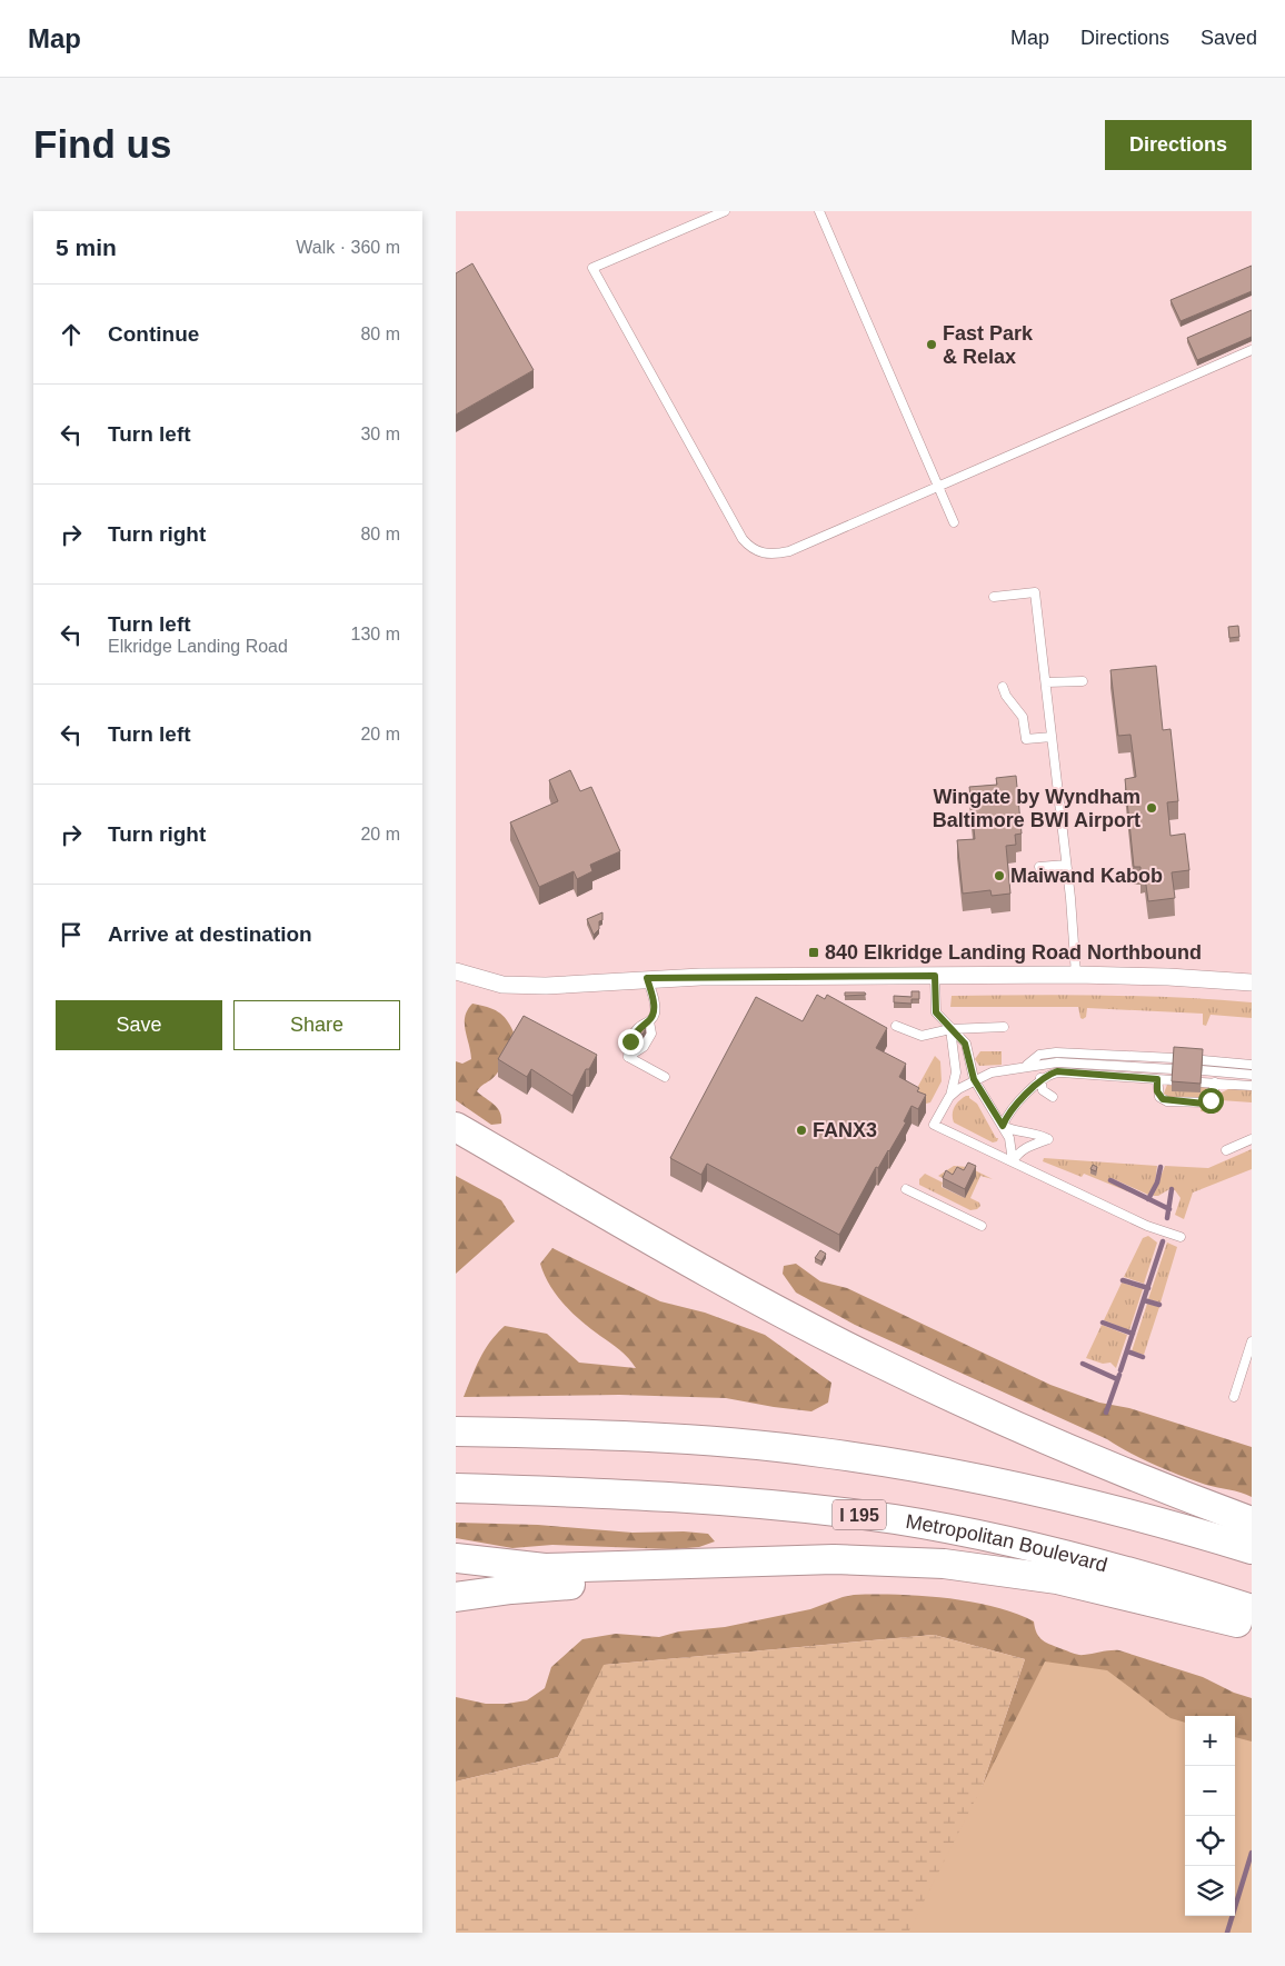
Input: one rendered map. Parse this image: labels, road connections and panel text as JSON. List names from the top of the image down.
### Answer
{
  "streets": {
    "highway": ["I 195", "Metropolitan Boulevard"]
  },
  "places": {
    "other": [
      "Fast Park & Relax",
      "Wingate by Wyndham Baltimore BWI Airport",
      "Maiwand Kabob",
      "FANX3"
    ],
    "transit": ["840 Elkridge Landing Road Northbound"]
  },
  "page": {
    "header": "Map",
    "nav": ["Map", "Directions", "Saved"],
    "buttons": [
      "Directions",
      ["Save", "Share"]
    ],
    "title": "Find us",
    "heading": ["5 min", "Walk · 360 m"],
    "list": [
      ["Continue", "80 m"],
      ["Turn left", "30 m"],
      ["Turn right", "80 m"],
      ["Turn left", "Elkridge Landing Road", "130 m"],
      ["Turn left", "20 m"],
      ["Turn right", "20 m"],
      "Arrive at destination"
    ],
    "map_buttons": ["+", "−"]
  }
}
